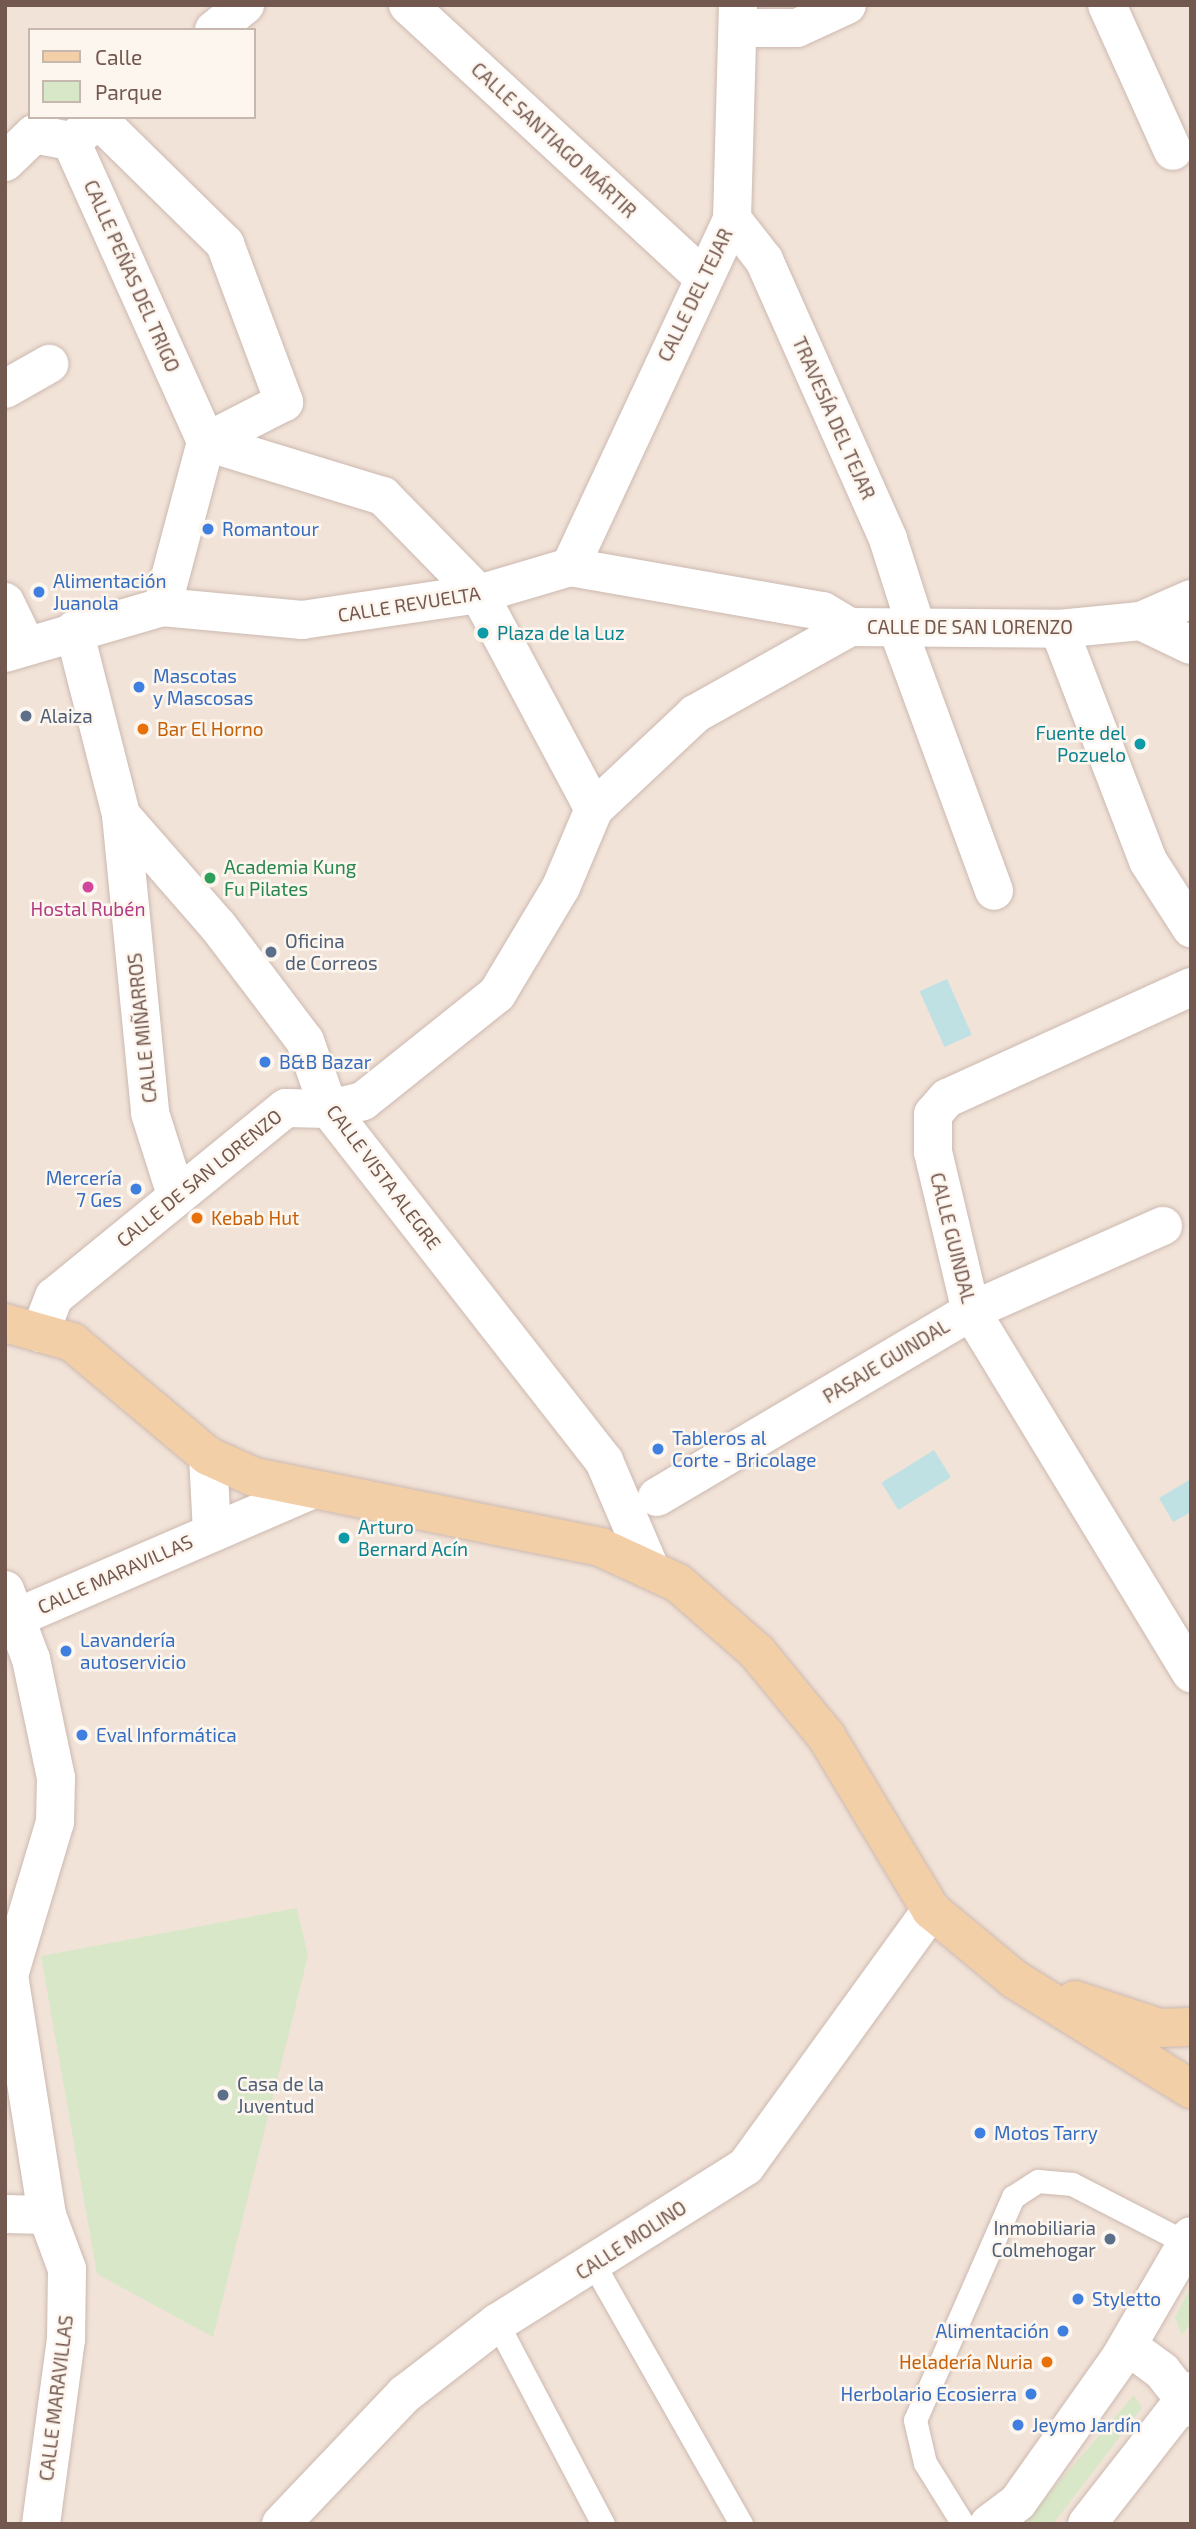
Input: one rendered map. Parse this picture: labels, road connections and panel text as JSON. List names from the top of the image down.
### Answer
{
  "streets": {
    "street": [
      "CALLE SANTIAGO MÁRTIR",
      "CALLE PEÑAS DEL TRIGO",
      "CALLE DEL TEJAR",
      "TRAVESÍA DEL TEJAR",
      "CALLE REVUELTA",
      "CALLE DE SAN LORENZO",
      "CALLE MIÑARROS",
      "CALLE VISTA ALEGRE",
      "CALLE GUINDAL",
      "PASAJE GUINDAL",
      "CALLE MARAVILLAS",
      "CALLE MOLINO"
    ]
  },
  "crossings": [
    ["CALLE SANTIAGO MÁRTIR", "CALLE DEL TEJAR"],
    ["CALLE DEL TEJAR", "TRAVESÍA DEL TEJAR"],
    ["CALLE DEL TEJAR", "CALLE REVUELTA"],
    ["TRAVESÍA DEL TEJAR", "CALLE DE SAN LORENZO"],
    ["CALLE REVUELTA", "CALLE DE SAN LORENZO"],
    ["CALLE REVUELTA", "CALLE VISTA ALEGRE"],
    ["CALLE DE SAN LORENZO", "CALLE MIÑARROS"],
    ["CALLE DE SAN LORENZO", "CALLE VISTA ALEGRE"],
    ["CALLE MIÑARROS", "CALLE VISTA ALEGRE"],
    ["CALLE GUINDAL", "PASAJE GUINDAL"]
  ],
  "places": [
    "Romantour",
    "Alimentación Juanola",
    "Plaza de la Luz",
    "Mascotas y Mascosas",
    "Alaiza",
    "Bar El Horno",
    "Fuente del Pozuelo",
    "Academia Kung Fu Pilates",
    "Hostal Rubén",
    "Oficina de Correos",
    "B&B Bazar",
    "Mercería 7 Ges",
    "Kebab Hut",
    "Tableros al Corte - Bricolage",
    "Arturo Bernard Acín",
    "Lavandería autoservicio",
    "Eval Informática",
    "Casa de la Juventud",
    "Motos Tarry",
    "Inmobiliaria Colmehogar",
    "Styletto",
    "Alimentación",
    "Heladería Nuria",
    "Herbolario Ecosierra",
    "Jeymo Jardín"
  ],
  "legend": ["Calle", "Parque"]
}
